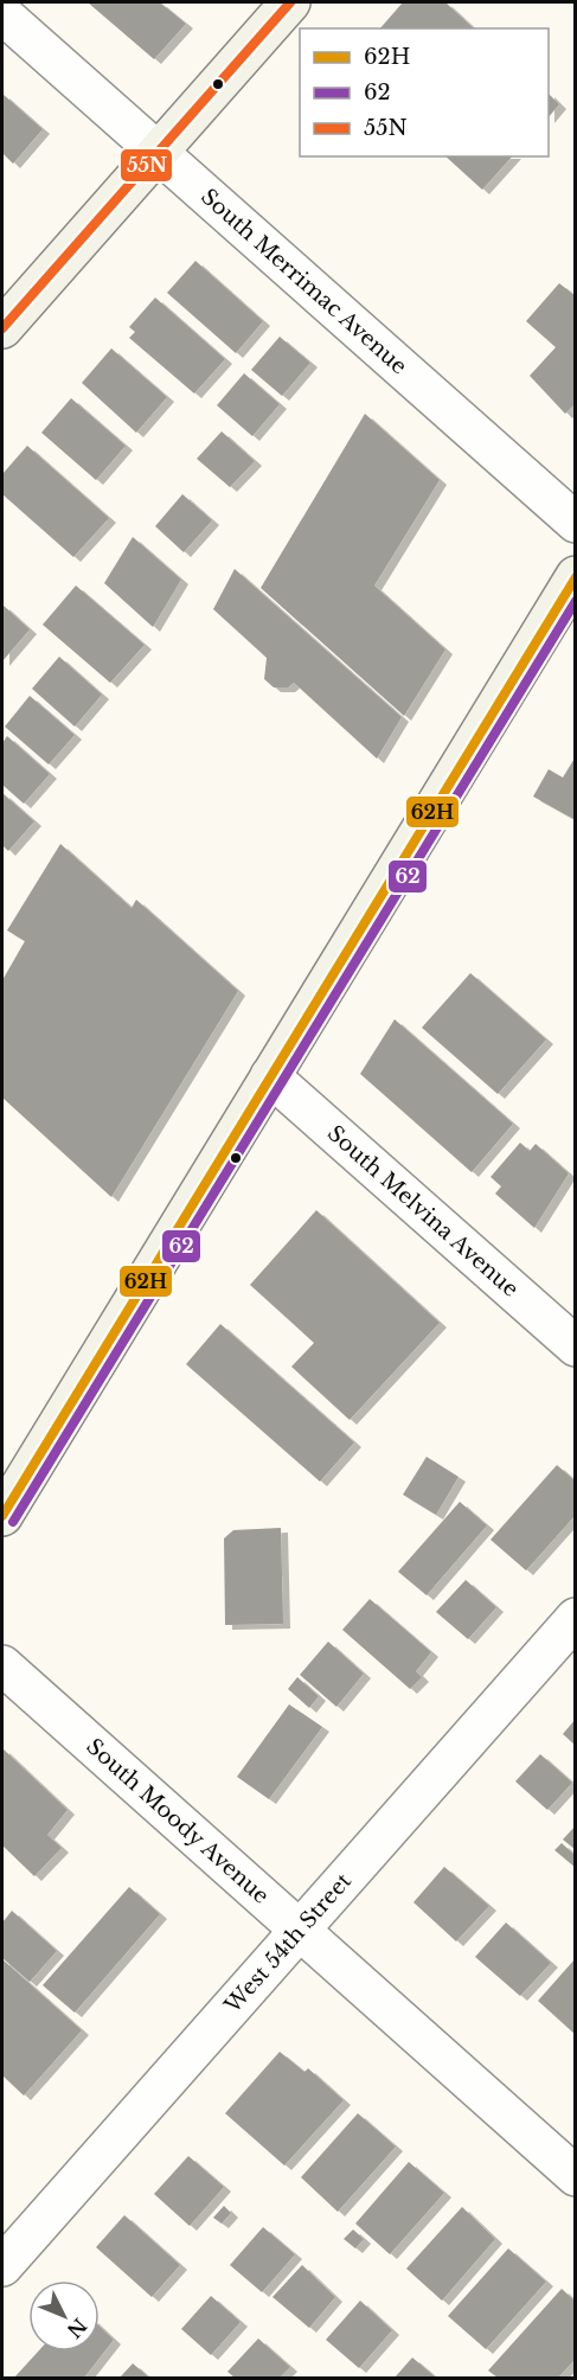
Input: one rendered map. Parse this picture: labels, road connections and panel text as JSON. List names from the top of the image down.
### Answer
{
  "streets": {
    "street": [
      "South Merrimac Avenue",
      "South Melvina Avenue",
      "South Moody Avenue",
      "West 54th Street"
    ]
  },
  "crossings": [
    ["South Moody Avenue", "West 54th Street"]
  ],
  "lines": ["transit line 55N", "transit line 62H", "transit line 62"],
  "legend": ["62H", "62", "55N"],
  "north": "bottom right"
}
